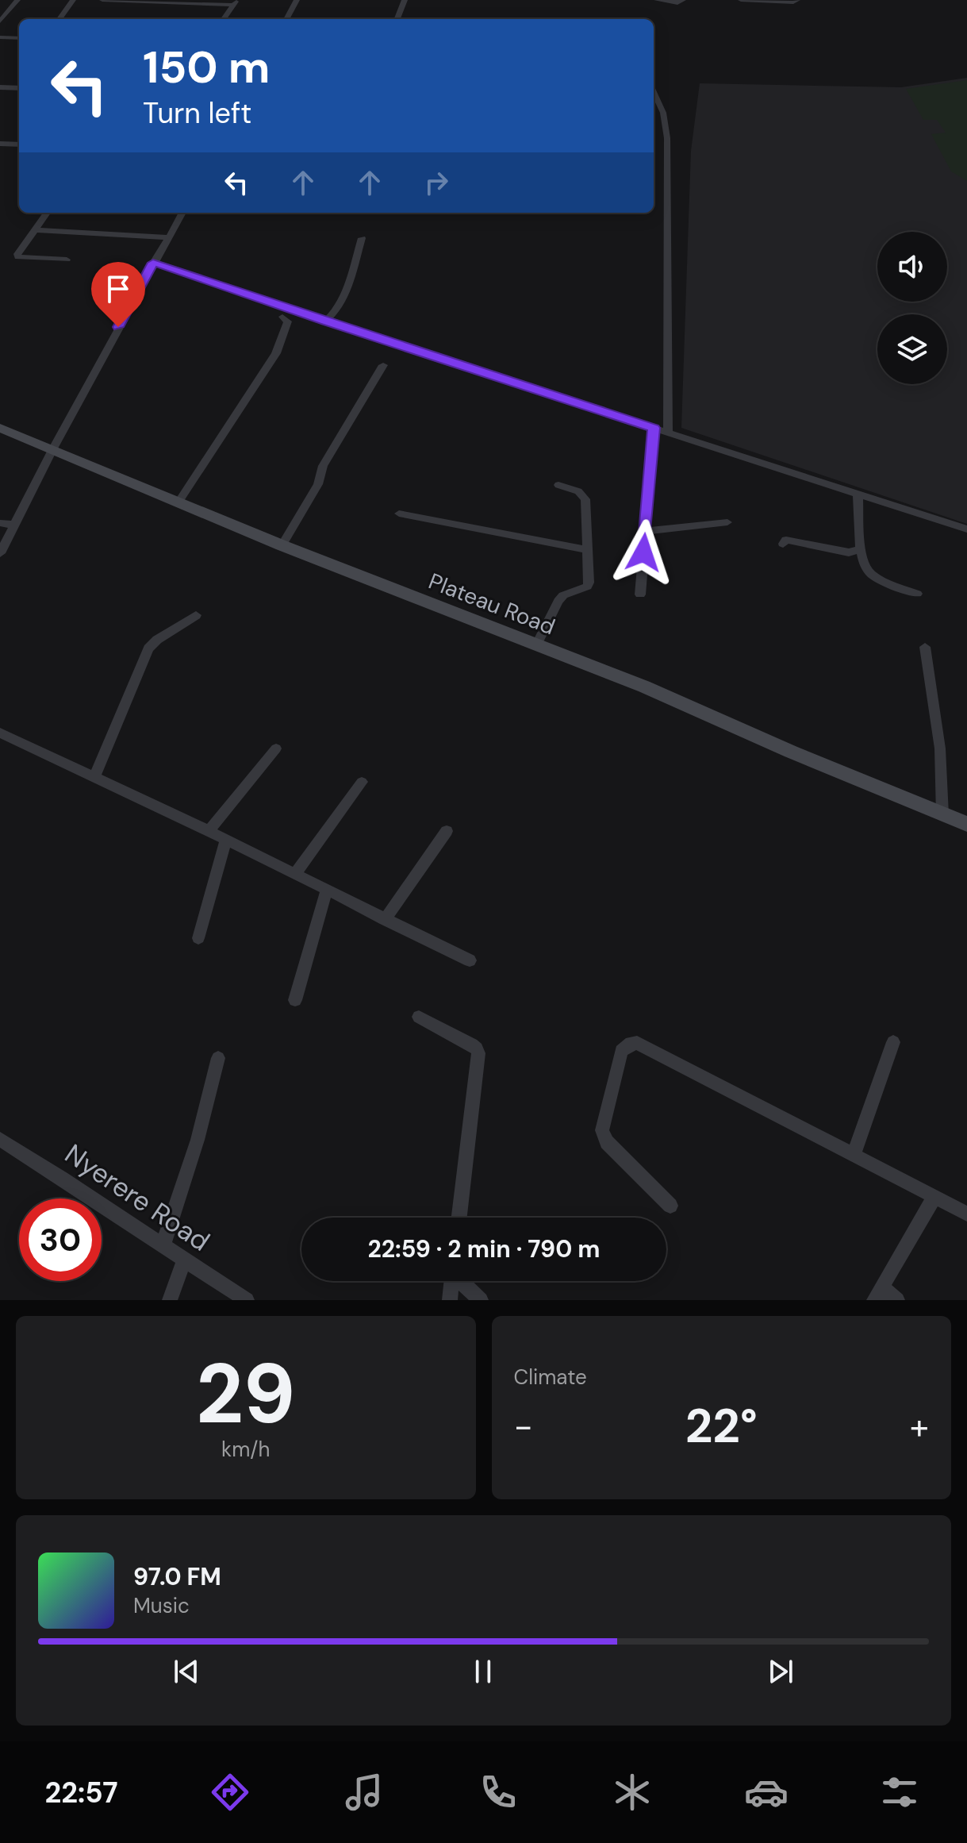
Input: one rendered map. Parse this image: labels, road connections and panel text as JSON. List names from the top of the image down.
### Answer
{
  "streets": {
    "street": ["Plateau Road", "Nyerere Road"]
  },
  "page": {
    "turn": ["150 m", "Turn left"],
    "limit": "30",
    "trip": "22:59 · 2 min · 790 m",
    "tile": [
      ["29", "km/h"],
      "Climate"
    ],
    "heat": ["−", "22°", "+"],
    "song": ["97.0 FM", "Music"],
    "tabs": "22:57"
  }
}
